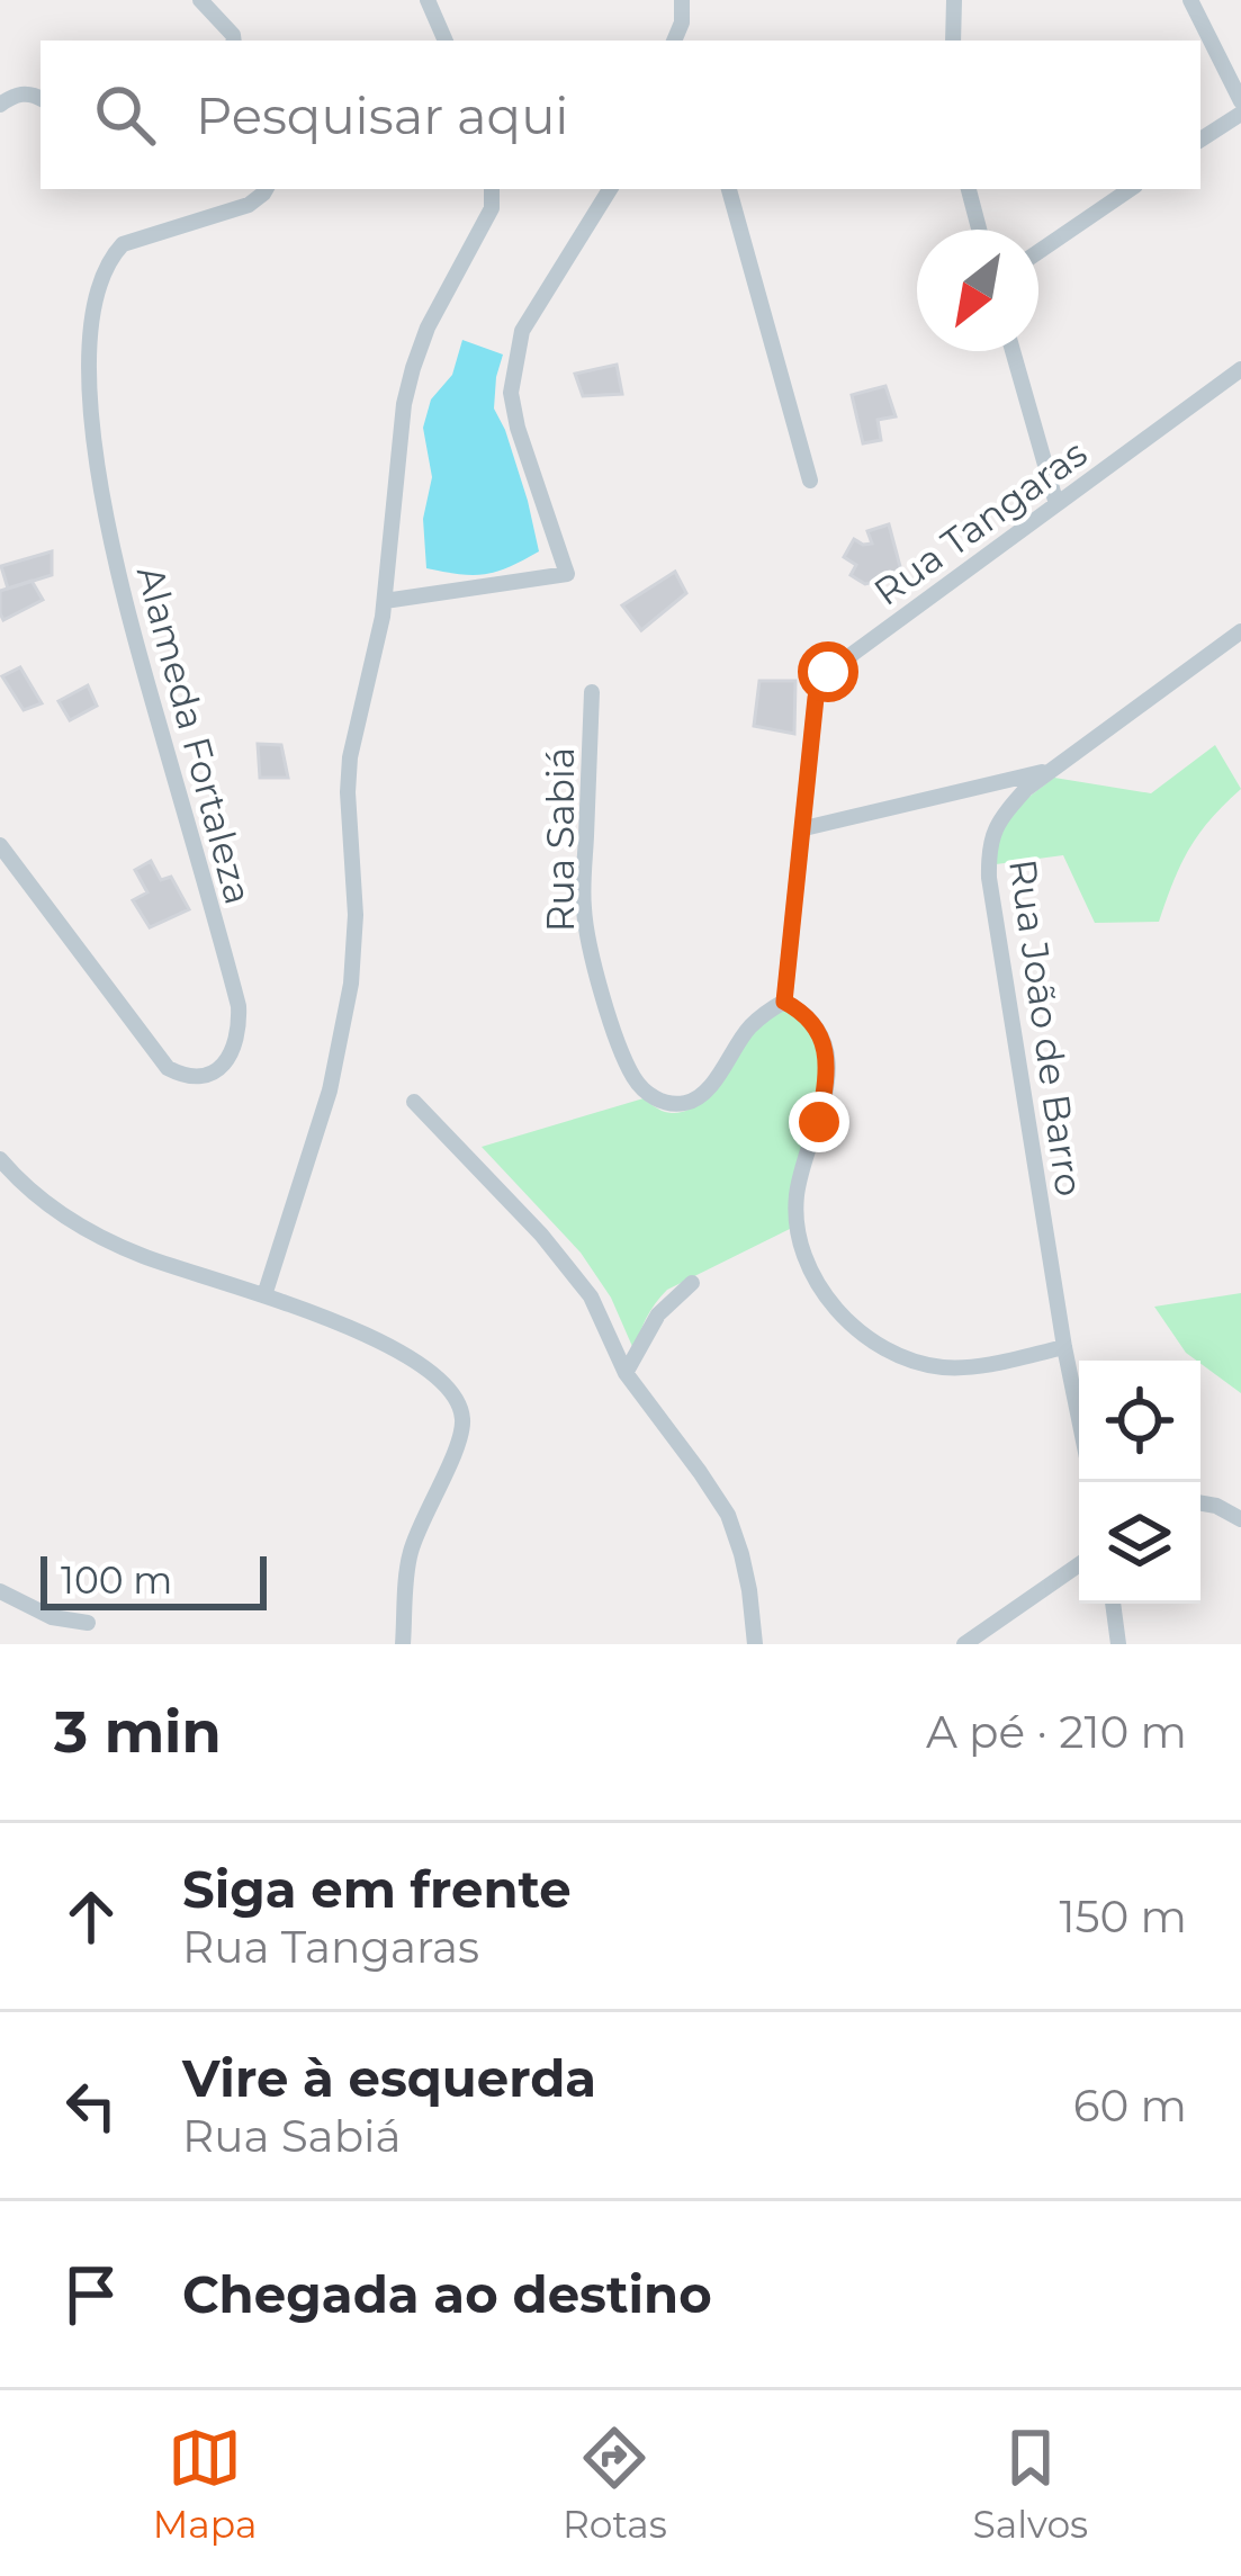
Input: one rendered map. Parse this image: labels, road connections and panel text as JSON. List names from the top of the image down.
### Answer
{
  "streets": {
    "street": [
      "Rua Tangaras",
      "Alameda Fortaleza",
      "Rua Sabiá",
      "Rua João de Barro"
    ]
  },
  "crossings": [
    ["Rua Tangaras", "Rua Sabiá"]
  ],
  "scale_bar": "100 m",
  "north": "bottom left",
  "page": {
    "search": "Pesquisar aqui",
    "scale": "100 m",
    "heading": ["3 min", "A pé · 210 m"],
    "list": [
      ["Siga em frente", "Rua Tangaras", "150 m"],
      ["Vire à esquerda", "Rua Sabiá", "60 m"],
      "Chegada ao destino"
    ],
    "nav": ["Mapa", "Rotas", "Salvos"]
  }
}
